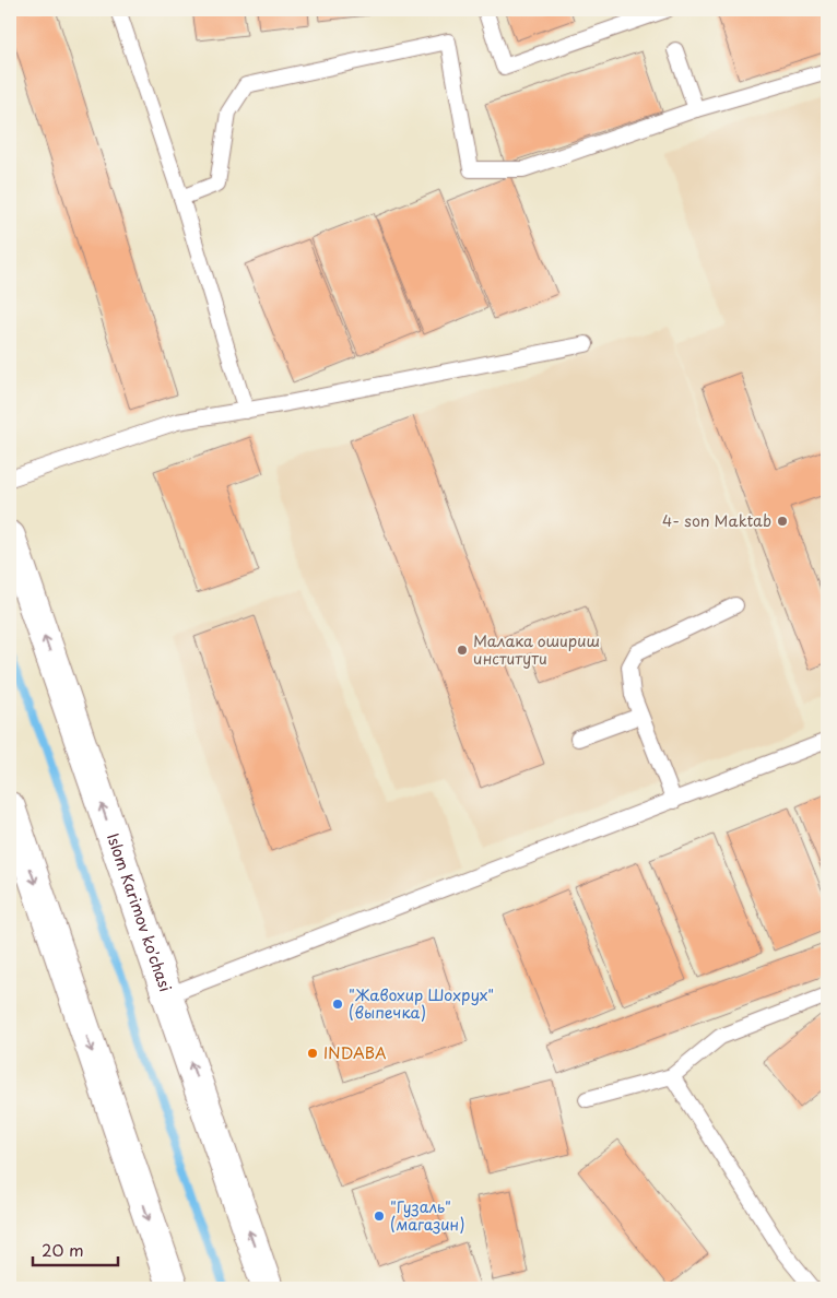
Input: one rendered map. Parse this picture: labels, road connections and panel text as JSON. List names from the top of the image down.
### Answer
{
  "streets": {
    "main road": ["Islom Karimov ko'chasi"]
  },
  "places": [
    "4- son Maktab",
    "Малака ошириш институти",
    "\"Жавохир Шохрух\" (выпечка)",
    "INDABA",
    "\"Гузаль\" (магазин)"
  ],
  "scale_bar": "20 m"
}
